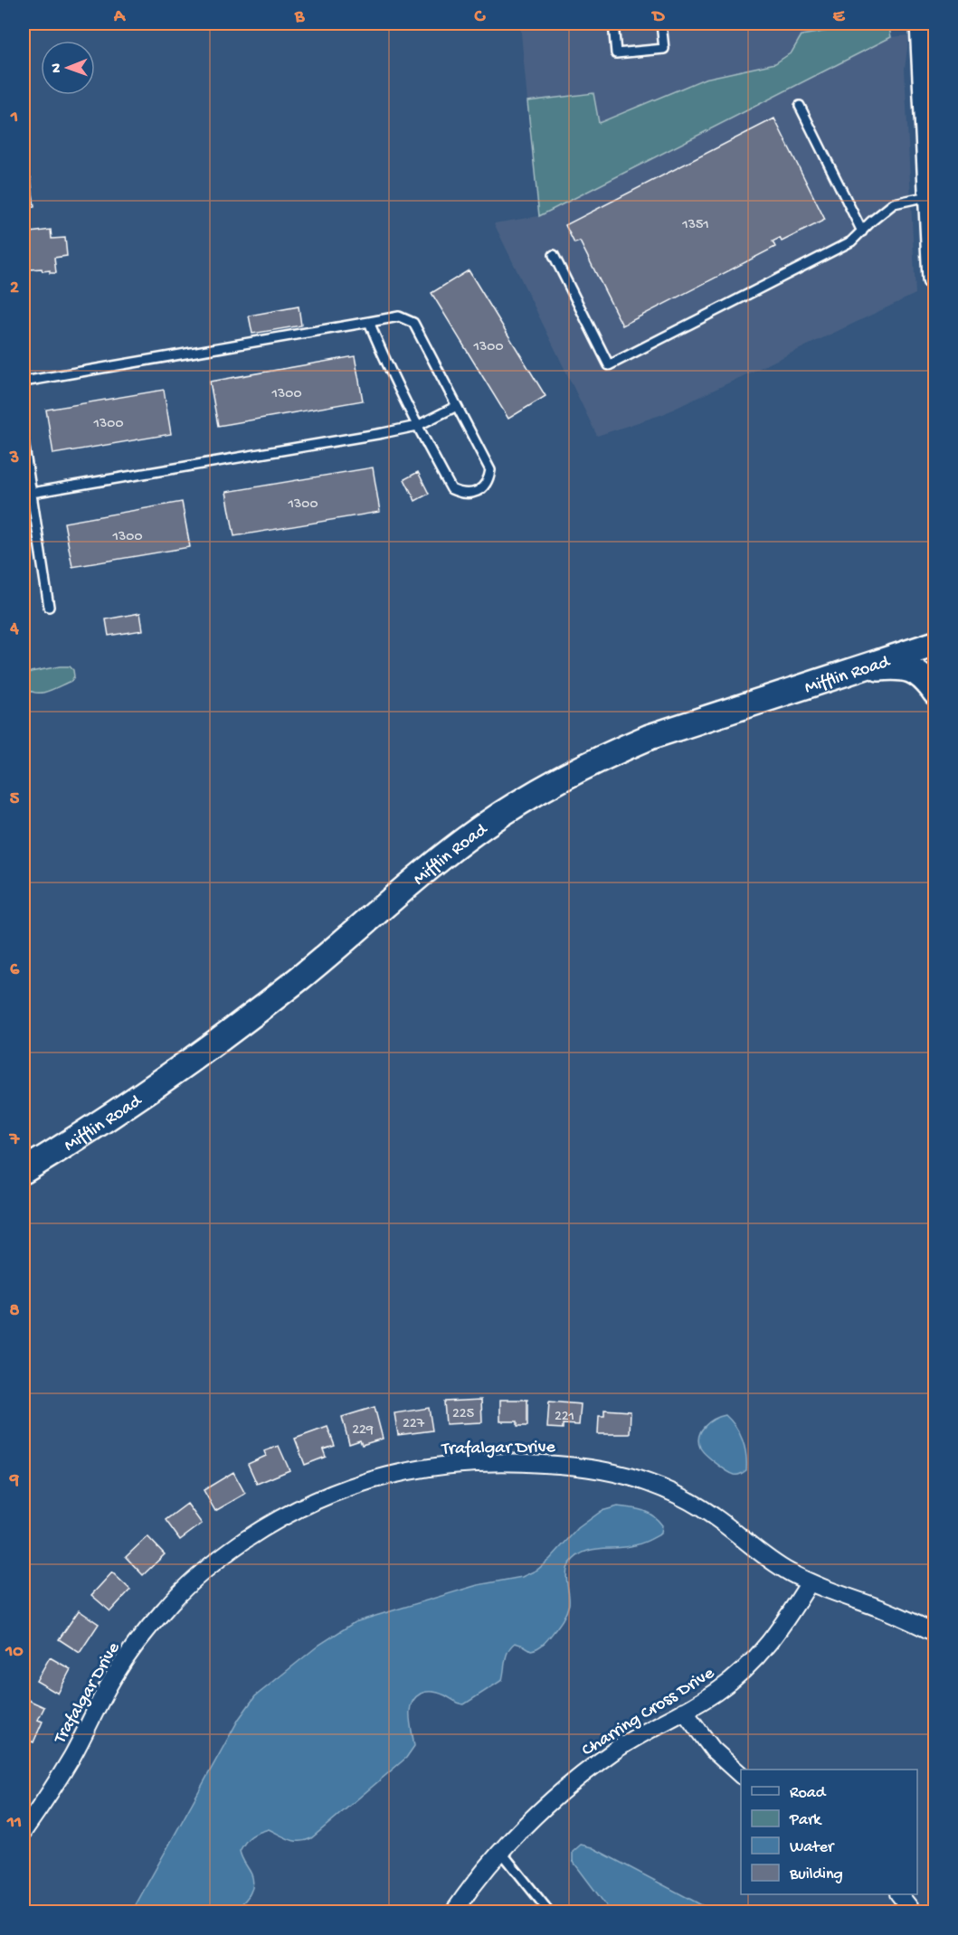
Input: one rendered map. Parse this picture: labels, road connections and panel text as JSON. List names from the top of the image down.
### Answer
{
  "streets": {
    "main road": ["Mifflin Road"],
    "street": ["Trafalgar Drive", "Charring Cross Drive"]
  },
  "crossings": [
    ["Trafalgar Drive", "Charring Cross Drive"]
  ],
  "house_numbers": [
    "1351",
    "1300",
    "1300",
    "1300",
    "1300",
    "1300",
    "225",
    "221",
    "227",
    "229"
  ],
  "legend": [
    "Road",
    "Park",
    "Water",
    "Building"
  ],
  "north": "left",
  "grid": {
    "columns": [
      "A",
      "B",
      "C",
      "D",
      "E"
    ],
    "rows": [
      "1",
      "2",
      "3",
      "4",
      "5",
      "6",
      "7",
      "8",
      "9",
      "10",
      "11"
    ]
  }
}
